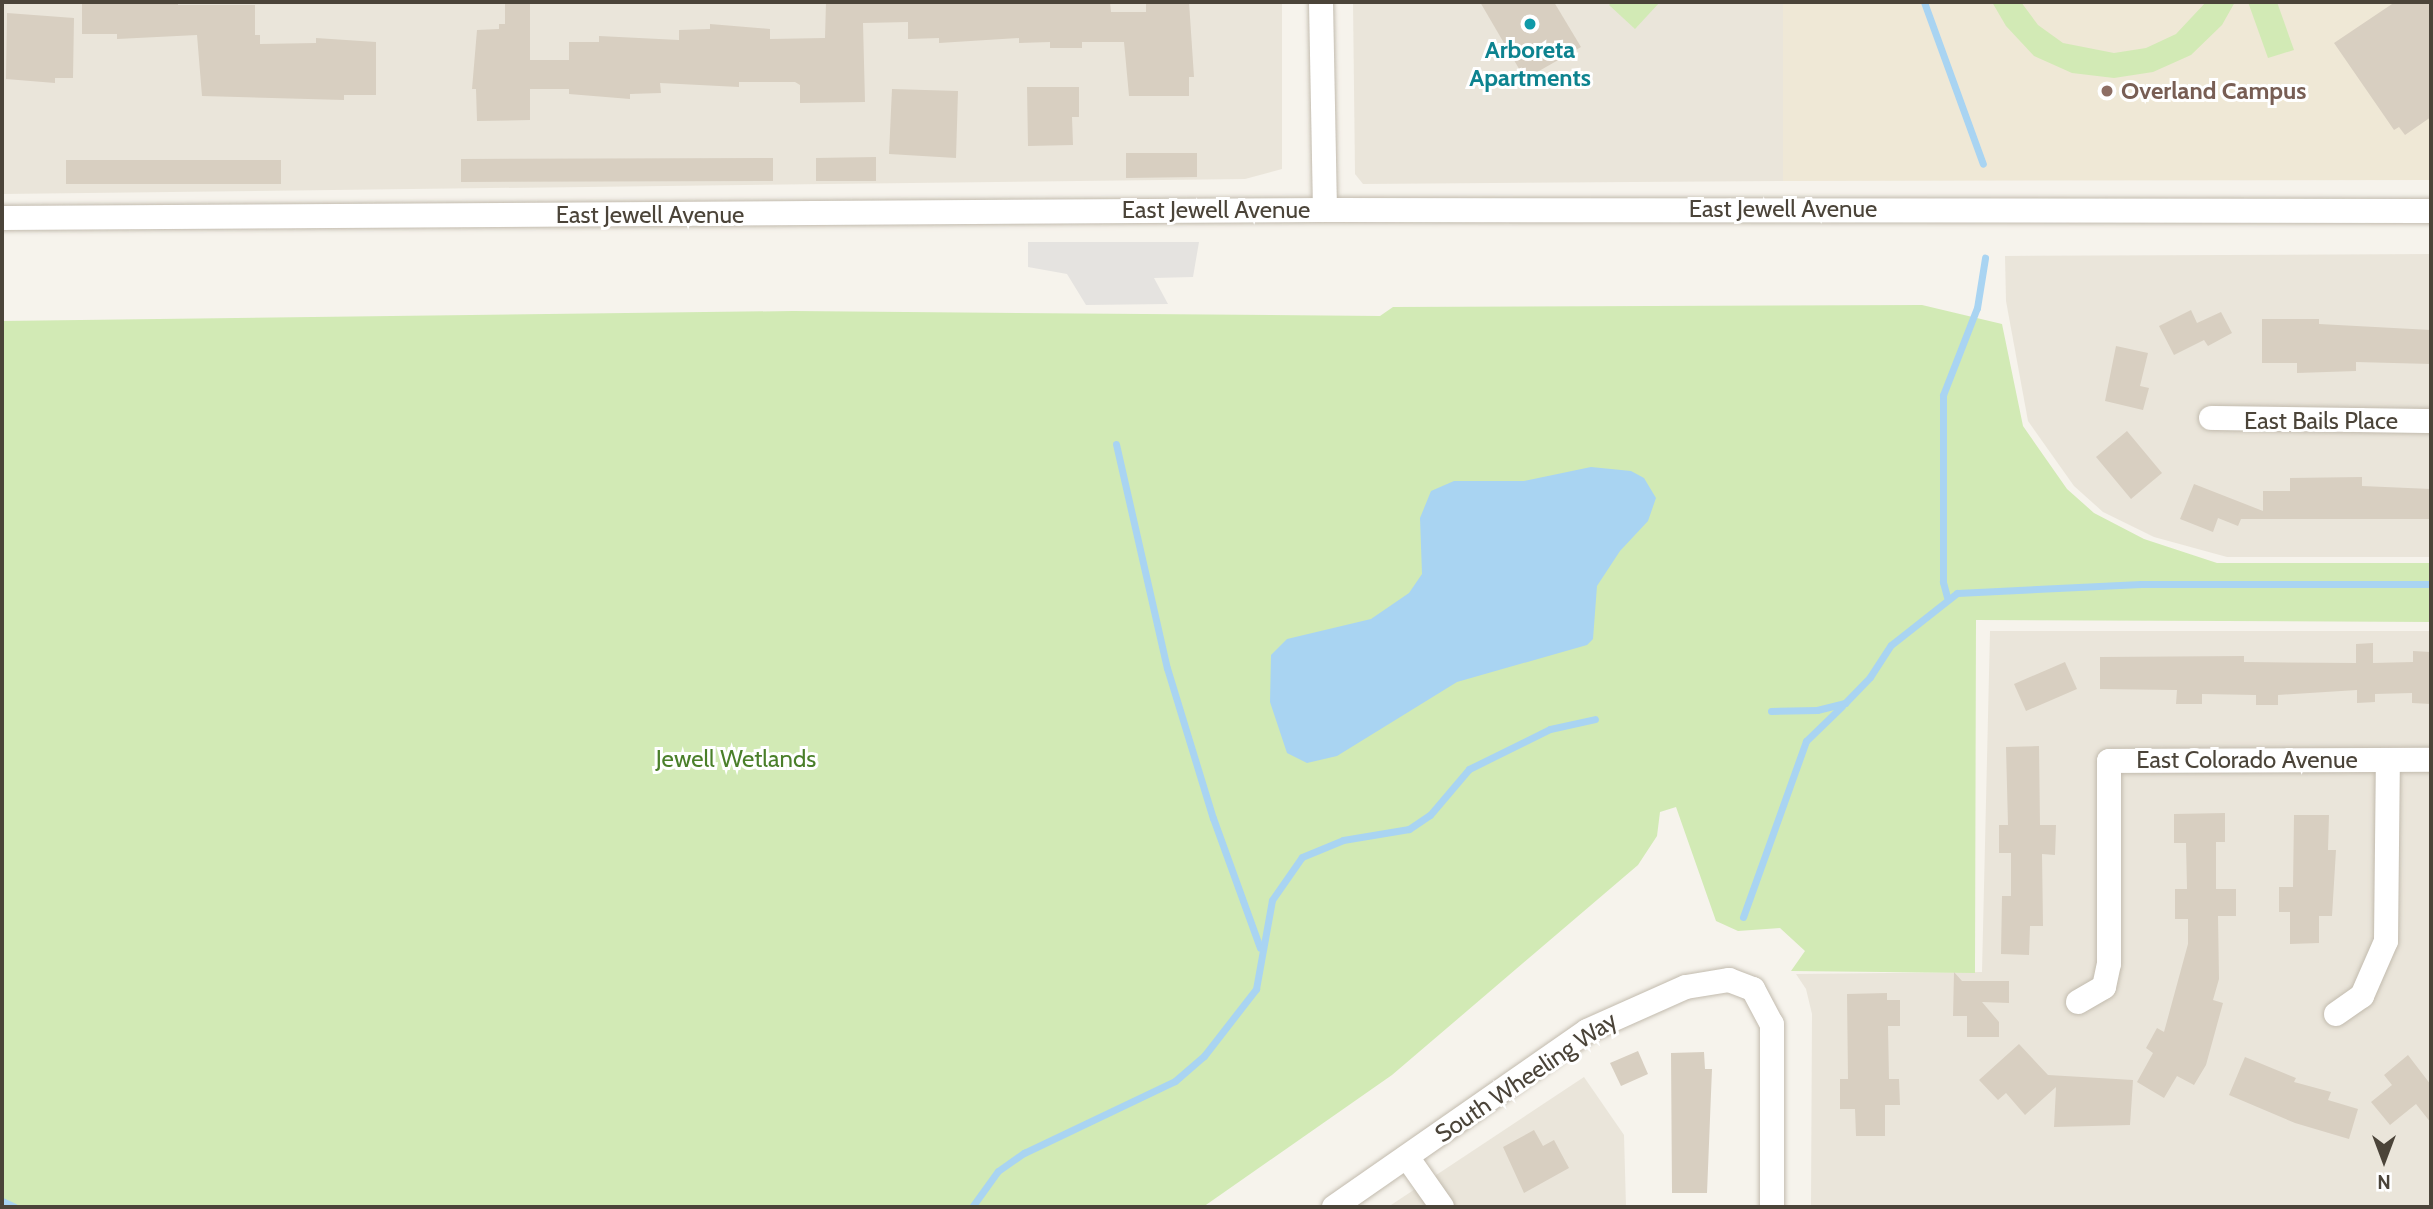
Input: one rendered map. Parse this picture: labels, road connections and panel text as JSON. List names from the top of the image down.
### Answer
{
  "streets": {
    "street": [
      "East Jewell Avenue",
      "East Bails Place",
      "East Colorado Avenue",
      "South Wheeling Way"
    ]
  },
  "parks": ["Jewell Wetlands"],
  "places": ["Arboreta Apartments", "Overland Campus"],
  "north": "bottom"
}
